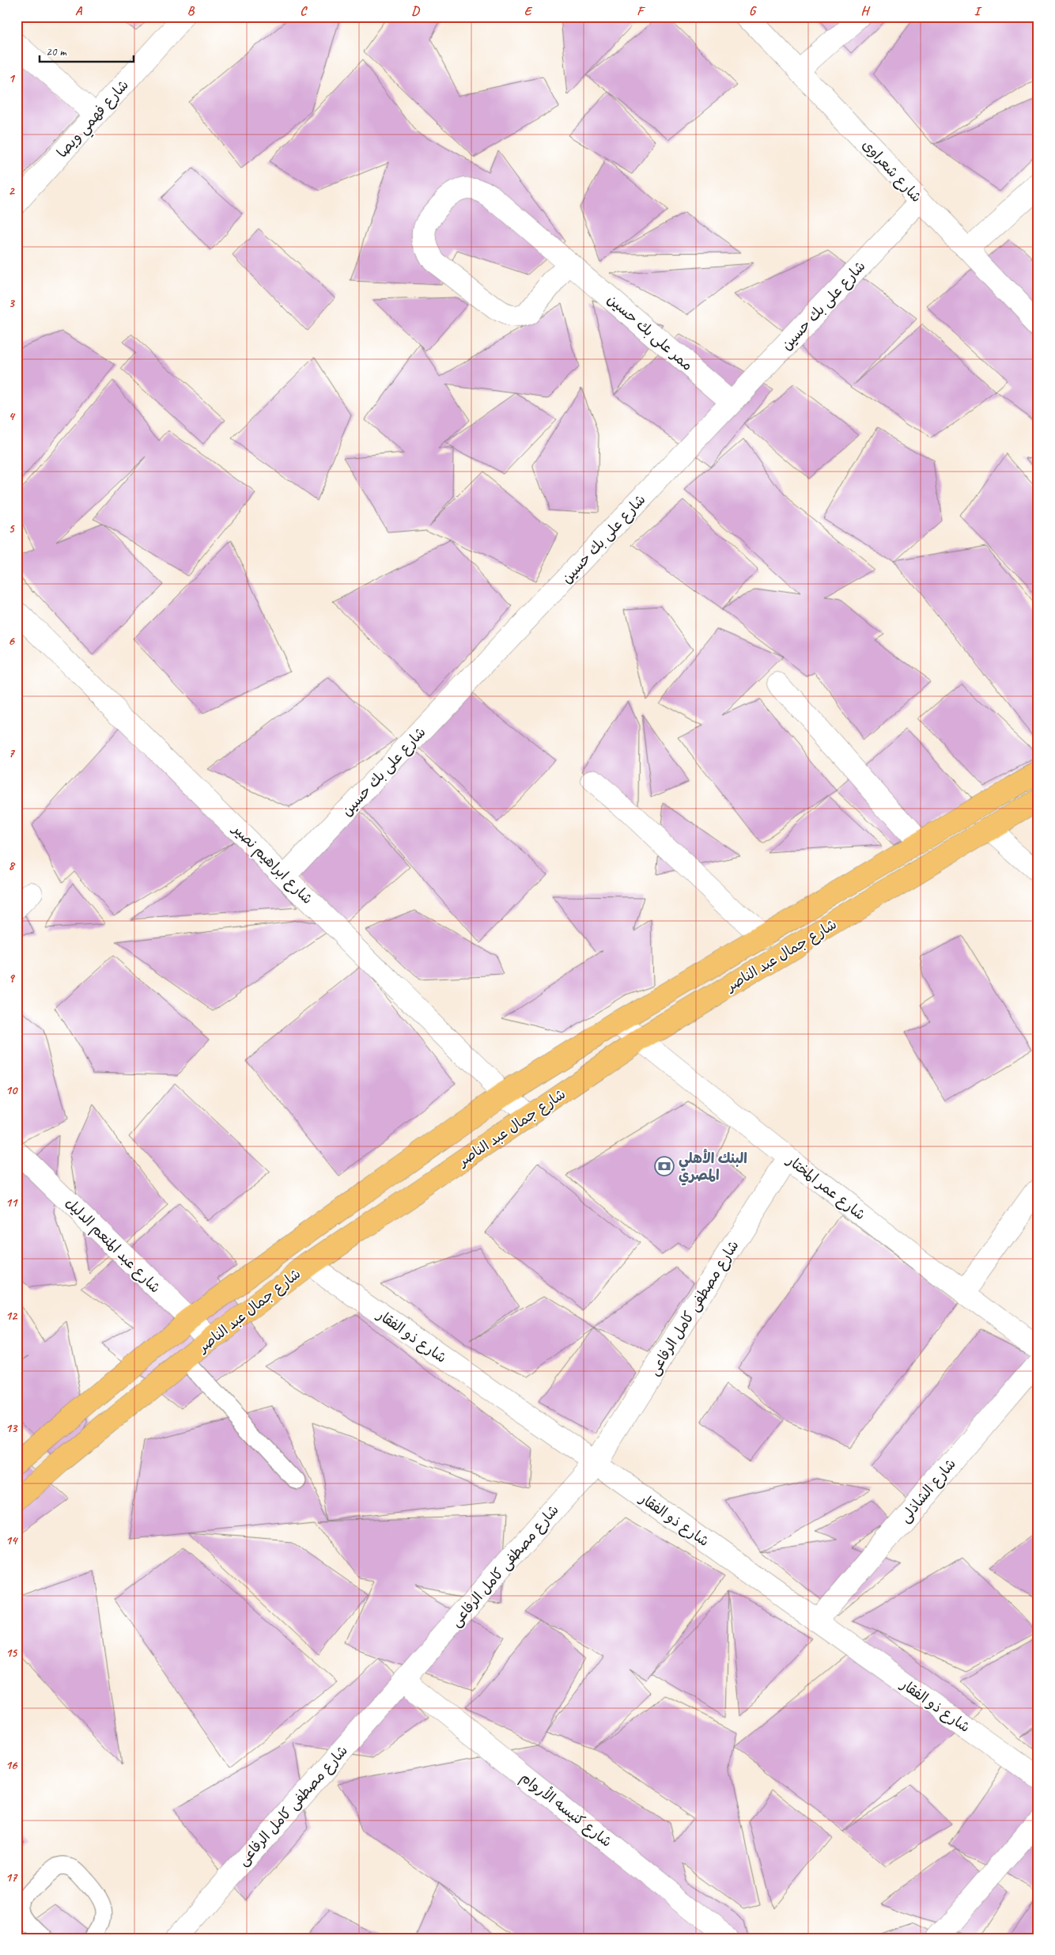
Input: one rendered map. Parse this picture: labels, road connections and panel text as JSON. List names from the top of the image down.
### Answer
{
  "streets": {
    "main road": ["شارع جمال عبد الناصر"],
    "street": [
      "شارع فهمي ويصا",
      "شارع شعراوى",
      "شارع على بك حسين",
      "ممر على بك حسين",
      "شارع ابراهيم نصير",
      "شارع عمر المختار",
      "شارع عبد المنعم الدليل",
      "شارع مصطفى كامل الرفاعى",
      "شارع ذو الفقار",
      "شارع الشاذلى",
      "شارع كنيسه الأروام"
    ]
  },
  "crossings": [
    ["شارع شعراوى", "شارع على بك حسين"],
    ["شارع على بك حسين", "ممر على بك حسين"],
    ["شارع على بك حسين", "شارع ابراهيم نصير"],
    ["شارع ابراهيم نصير", "شارع جمال عبد الناصر"],
    ["شارع جمال عبد الناصر", "شارع عمر المختار"],
    ["شارع جمال عبد الناصر", "شارع عبد المنعم الدليل"],
    ["شارع جمال عبد الناصر", "شارع ذو الفقار"],
    ["شارع عمر المختار", "شارع مصطفى كامل الرفاعى"],
    ["شارع مصطفى كامل الرفاعى", "شارع ذو الفقار"],
    ["شارع مصطفى كامل الرفاعى", "شارع كنيسه الأروام"],
    ["شارع ذو الفقار", "شارع الشاذلى"]
  ],
  "places": {
    "bank": ["البنك الأهلي المصري"]
  },
  "scale_bar": "20 m",
  "grid": {
    "columns": [
      "A",
      "B",
      "C",
      "D",
      "E",
      "F",
      "G",
      "H",
      "I"
    ],
    "rows": [
      "1",
      "2",
      "3",
      "4",
      "5",
      "6",
      "7",
      "8",
      "9",
      "10",
      "11",
      "12",
      "13",
      "14",
      "15",
      "16",
      "17"
    ]
  }
}
